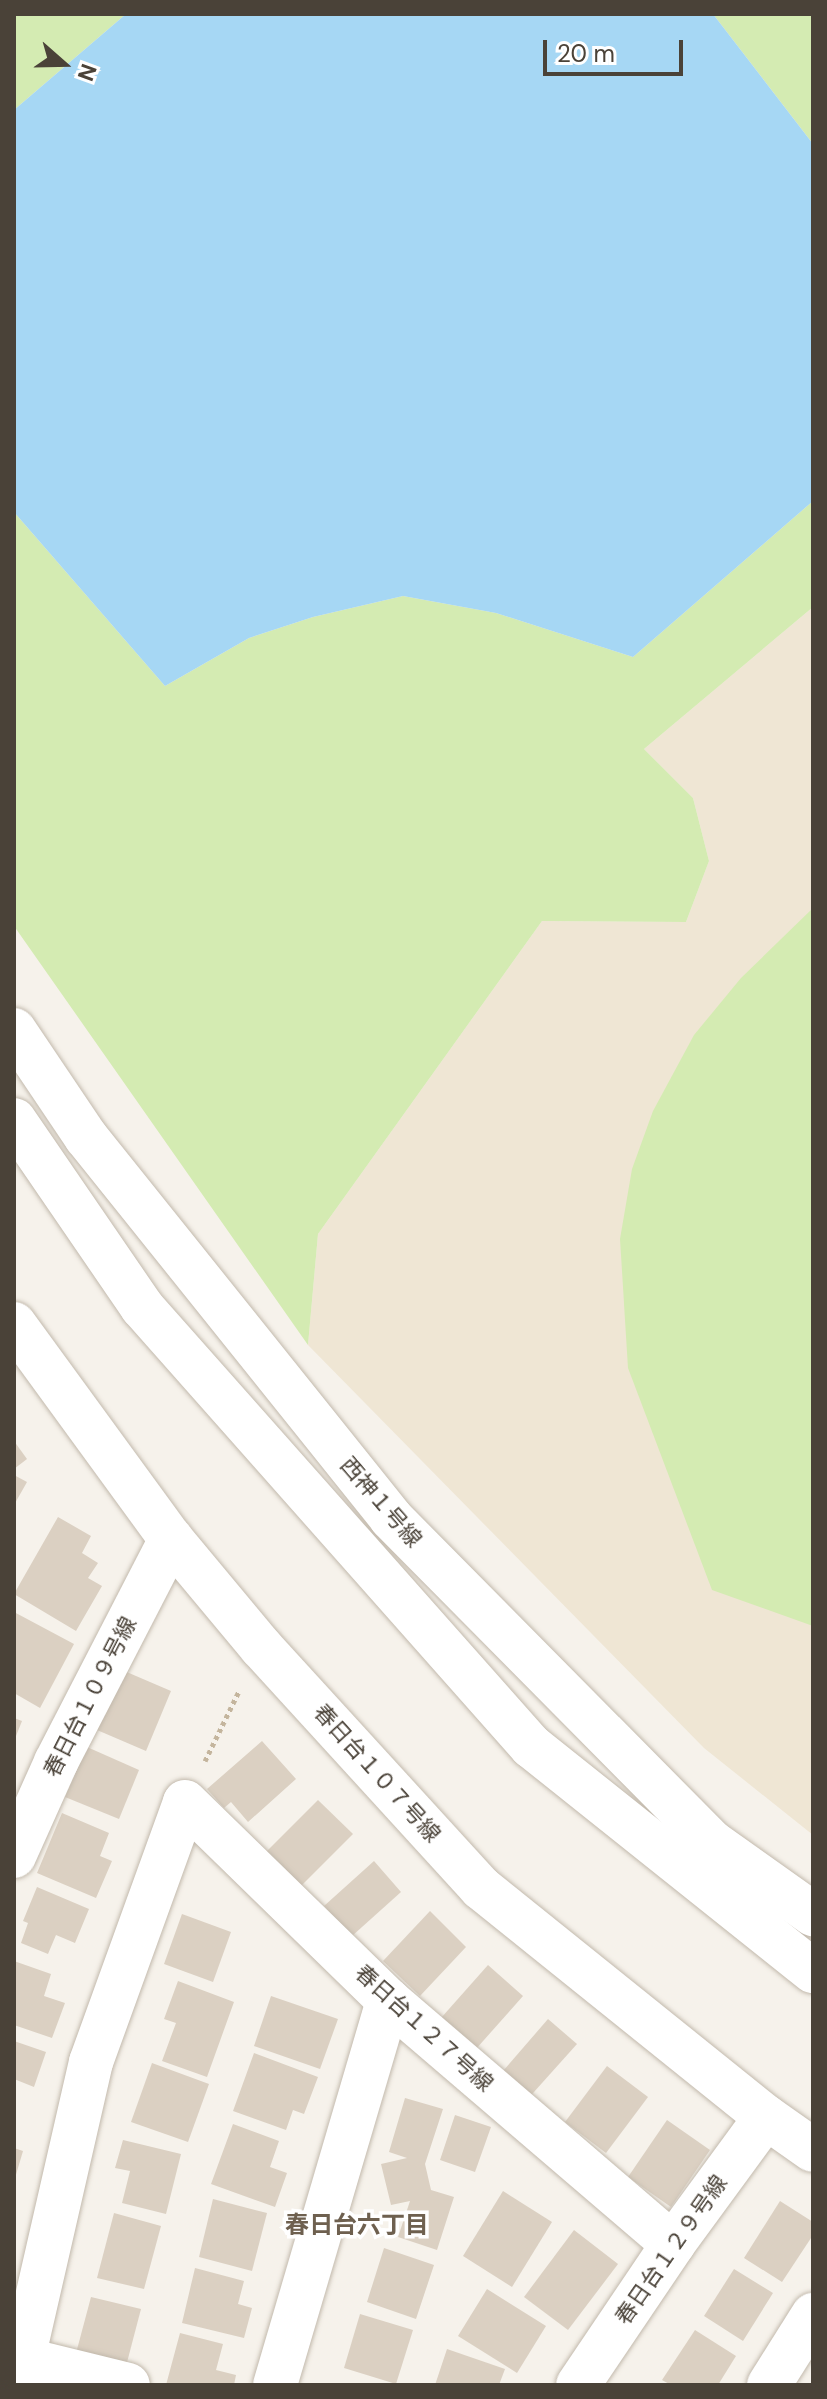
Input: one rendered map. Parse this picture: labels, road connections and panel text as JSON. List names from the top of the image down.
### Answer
{
  "streets": {
    "street": [
      "西神１号線",
      "春日台１０９号線",
      "春日台１０７号線",
      "春日台１２７号線",
      "春日台１２９号線"
    ]
  },
  "crossings": [
    ["春日台１０９号線", "春日台１０７号線"],
    ["春日台１０７号線", "春日台１２９号線"],
    ["春日台１２７号線", "春日台１２９号線"]
  ],
  "districts": ["春日台六丁目"],
  "scale_bar": "20 m",
  "north": "right"
}
